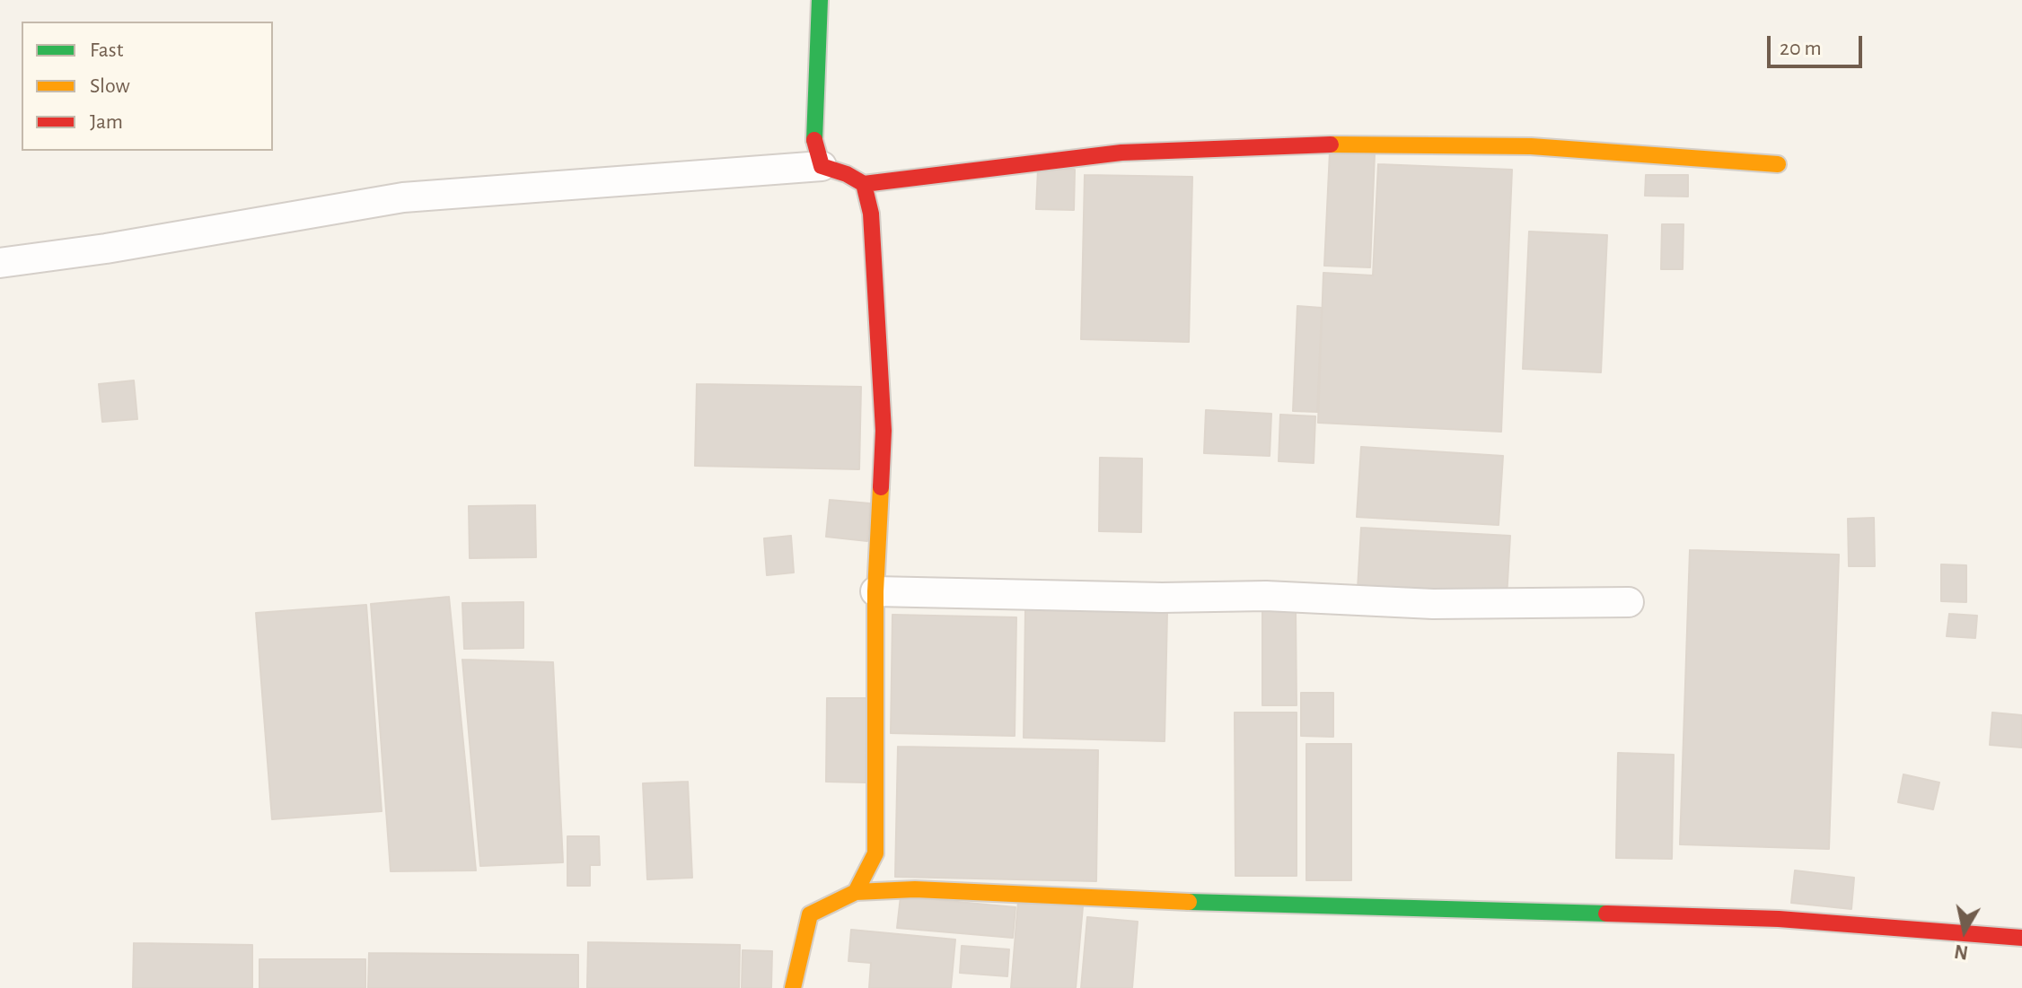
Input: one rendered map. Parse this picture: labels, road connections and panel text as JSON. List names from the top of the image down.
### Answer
{
  "legend": ["Fast", "Slow", "Jam"],
  "scale_bar": "20 m",
  "north": "bottom"
}
